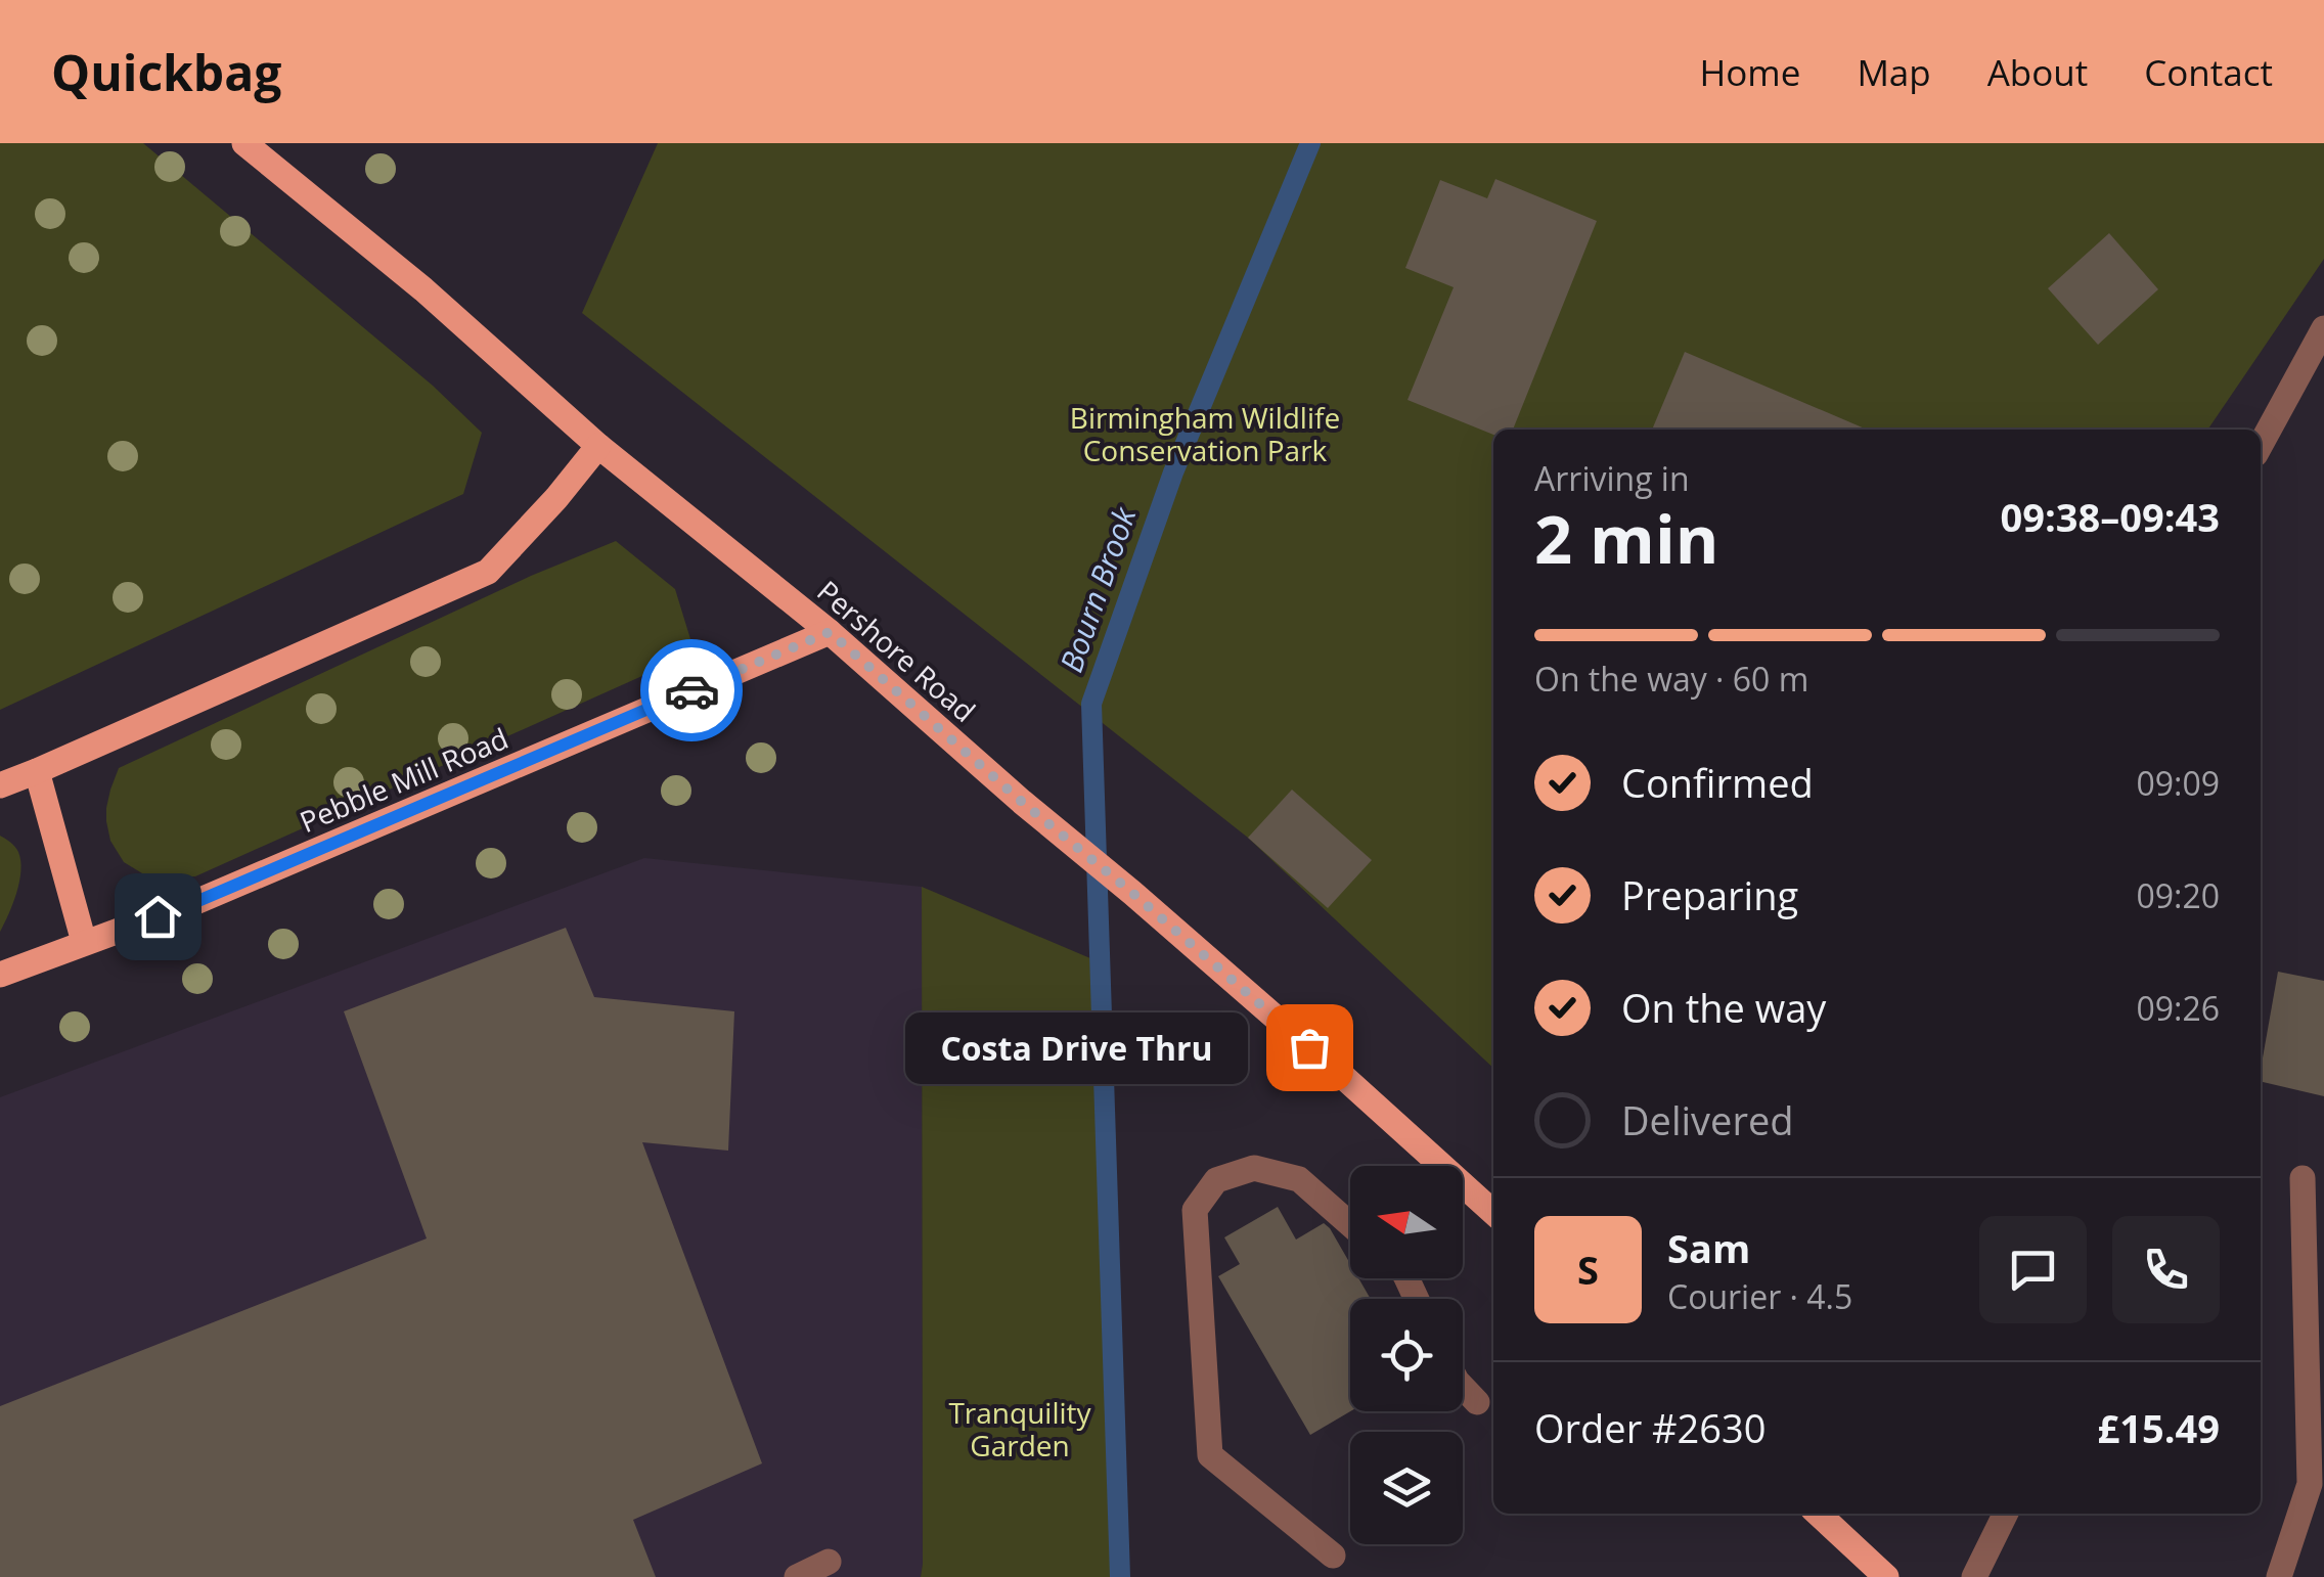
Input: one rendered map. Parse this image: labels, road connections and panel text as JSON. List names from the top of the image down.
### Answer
{
  "streets": {
    "main road": ["Pershore Road", "Pebble Mill Road"]
  },
  "crossings": [
    ["Pershore Road", "Pebble Mill Road"]
  ],
  "water": ["Bourn Brook"],
  "parks": ["Birmingham Wildlife Conservation Park", "Tranquility Garden"],
  "places": ["Costa Drive Thru"],
  "north": "left",
  "page": {
    "header": "Quickbag",
    "nav": [
      "Home",
      "Map",
      "About",
      "Contact"
    ],
    "heading": ["2 min", "Arriving in", "09:38–09:43"],
    "panel": [
      "Sam",
      "Courier · 4.5",
      "Order #2630",
      "£15.49"
    ],
    "bar": "On the way · 60 m",
    "list": [
      ["Confirmed", "09:09"],
      ["Preparing", "09:20"],
      ["On the way", "09:26"],
      "Delivered"
    ],
    "bubble": "Costa Drive Thru",
    "round": "S"
  }
}
